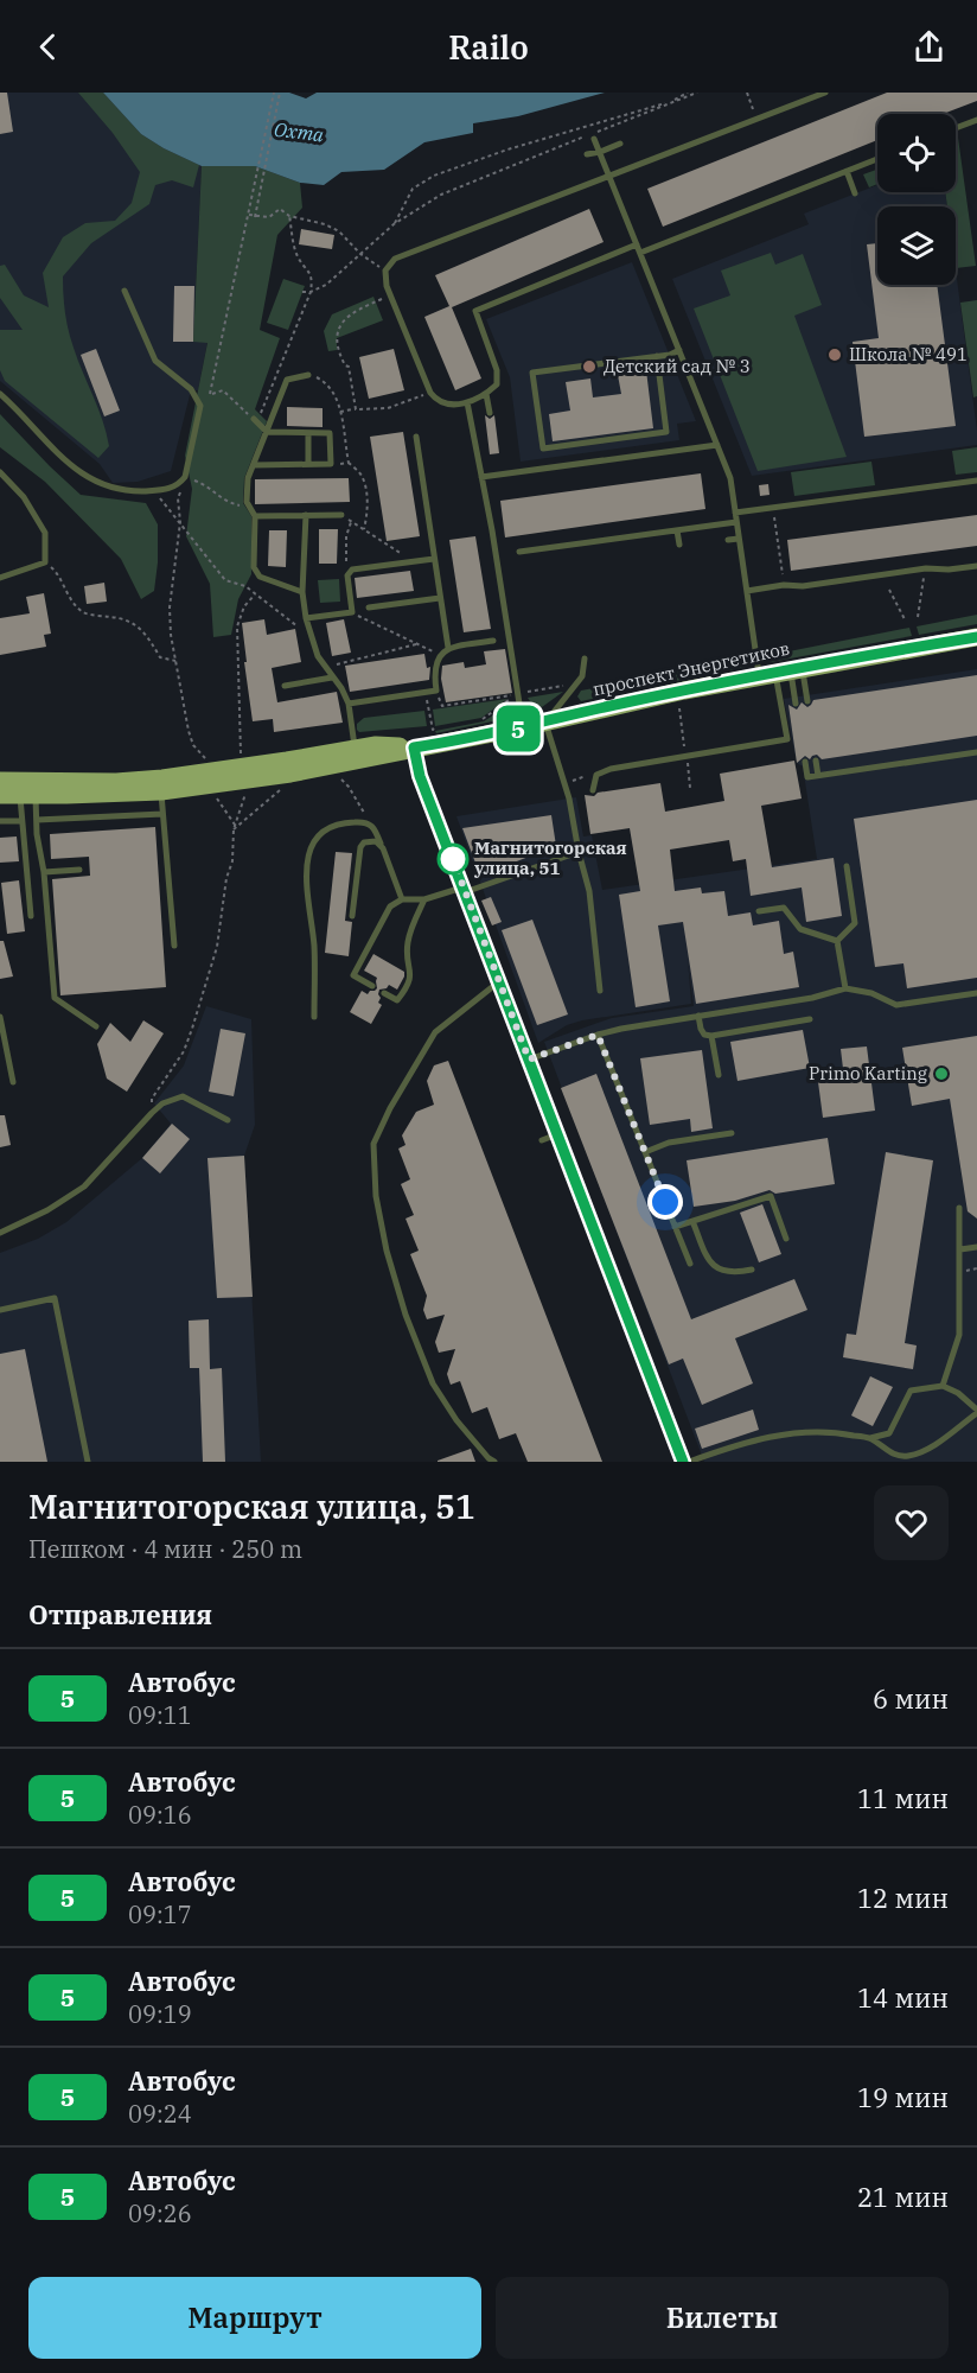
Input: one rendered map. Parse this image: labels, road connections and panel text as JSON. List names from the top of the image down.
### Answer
{
  "streets": {
    "main road": ["проспект Энергетиков"]
  },
  "water": ["Охта"],
  "places": [
    "Школа № 491",
    "Детский сад № 3",
    "Магнитогорская улица, 51",
    "Primo Karting"
  ],
  "lines": ["bus line 5"],
  "page": {
    "header": "Railo",
    "on_map": "5",
    "heading": [
      ["Магнитогорская улица, 51", "Пешком · 4 мин · 250 m"],
      "Отправления"
    ],
    "list": [
      {
        "mark": "5",
        "name": "Автобус",
        "note": "09:11",
        "value": "6 мин"
      },
      {
        "mark": "5",
        "name": "Автобус",
        "note": "09:16",
        "value": "11 мин"
      },
      {
        "mark": "5",
        "name": "Автобус",
        "note": "09:17",
        "value": "12 мин"
      },
      {
        "mark": "5",
        "name": "Автобус",
        "note": "09:19",
        "value": "14 мин"
      },
      {
        "mark": "5",
        "name": "Автобус",
        "note": "09:24",
        "value": "19 мин"
      },
      {
        "mark": "5",
        "name": "Автобус",
        "note": "09:26",
        "value": "21 мин"
      }
    ],
    "buttons": ["Маршрут", "Билеты"]
  }
}
